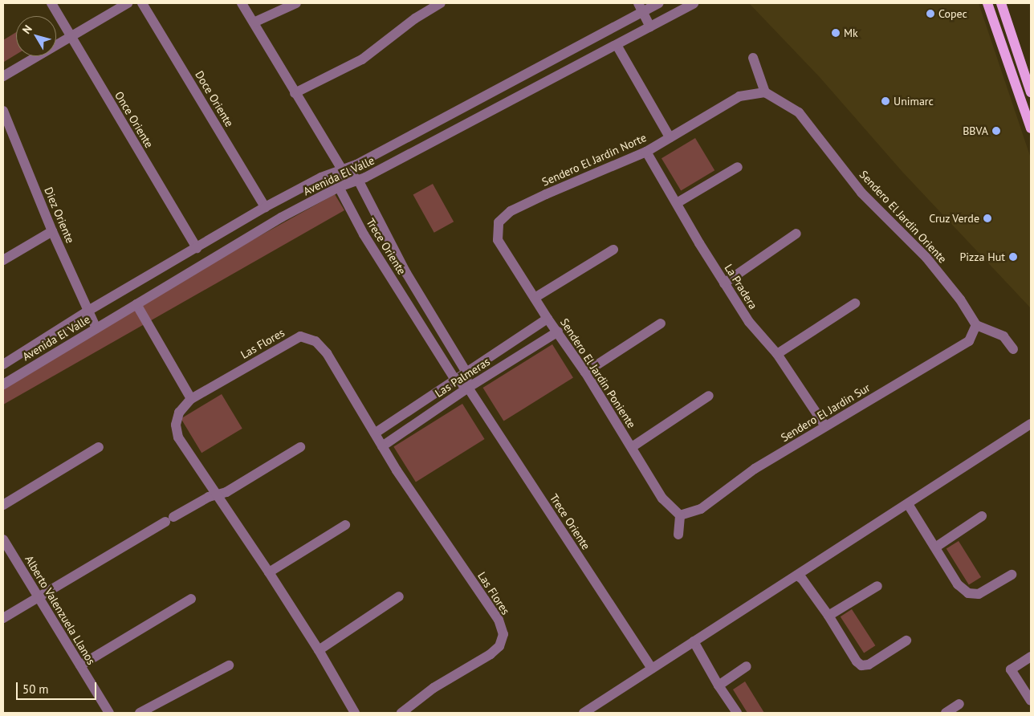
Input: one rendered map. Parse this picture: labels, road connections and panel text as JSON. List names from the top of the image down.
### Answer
{
  "streets": {
    "street": [
      "Doce Oriente",
      "Once Oriente",
      "Sendero El Jardin Norte",
      "Avenida El Valle",
      "Diez Oriente",
      "Sendero El Jardin Oriente",
      "Trece Oriente",
      "La Pradera",
      "Las Flores",
      "Sendero El Jardin Poniente",
      "Las Palmeras",
      "Sendero El Jardin Sur",
      "Alberto Valenzuela Llanos"
    ]
  },
  "crossings": [
    ["Doce Oriente", "Avenida El Valle"],
    ["Once Oriente", "Avenida El Valle"],
    ["Sendero El Jardin Norte", "Sendero El Jardin Oriente"],
    ["Sendero El Jardin Norte", "La Pradera"],
    ["Sendero El Jardin Norte", "Sendero El Jardin Poniente"],
    ["Avenida El Valle", "Diez Oriente"],
    ["Avenida El Valle", "Trece Oriente"],
    ["Sendero El Jardin Oriente", "Sendero El Jardin Sur"],
    ["Trece Oriente", "Las Palmeras"],
    ["La Pradera", "Sendero El Jardin Sur"],
    ["Las Flores", "Las Palmeras"],
    ["Sendero El Jardin Poniente", "Las Palmeras"],
    ["Sendero El Jardin Poniente", "Sendero El Jardin Sur"]
  ],
  "places": [
    "Copec",
    "Mk",
    "Unimarc",
    "BBVA",
    "Cruz Verde",
    "Pizza Hut"
  ],
  "scale_bar": "50 m",
  "north": "top left"
}
